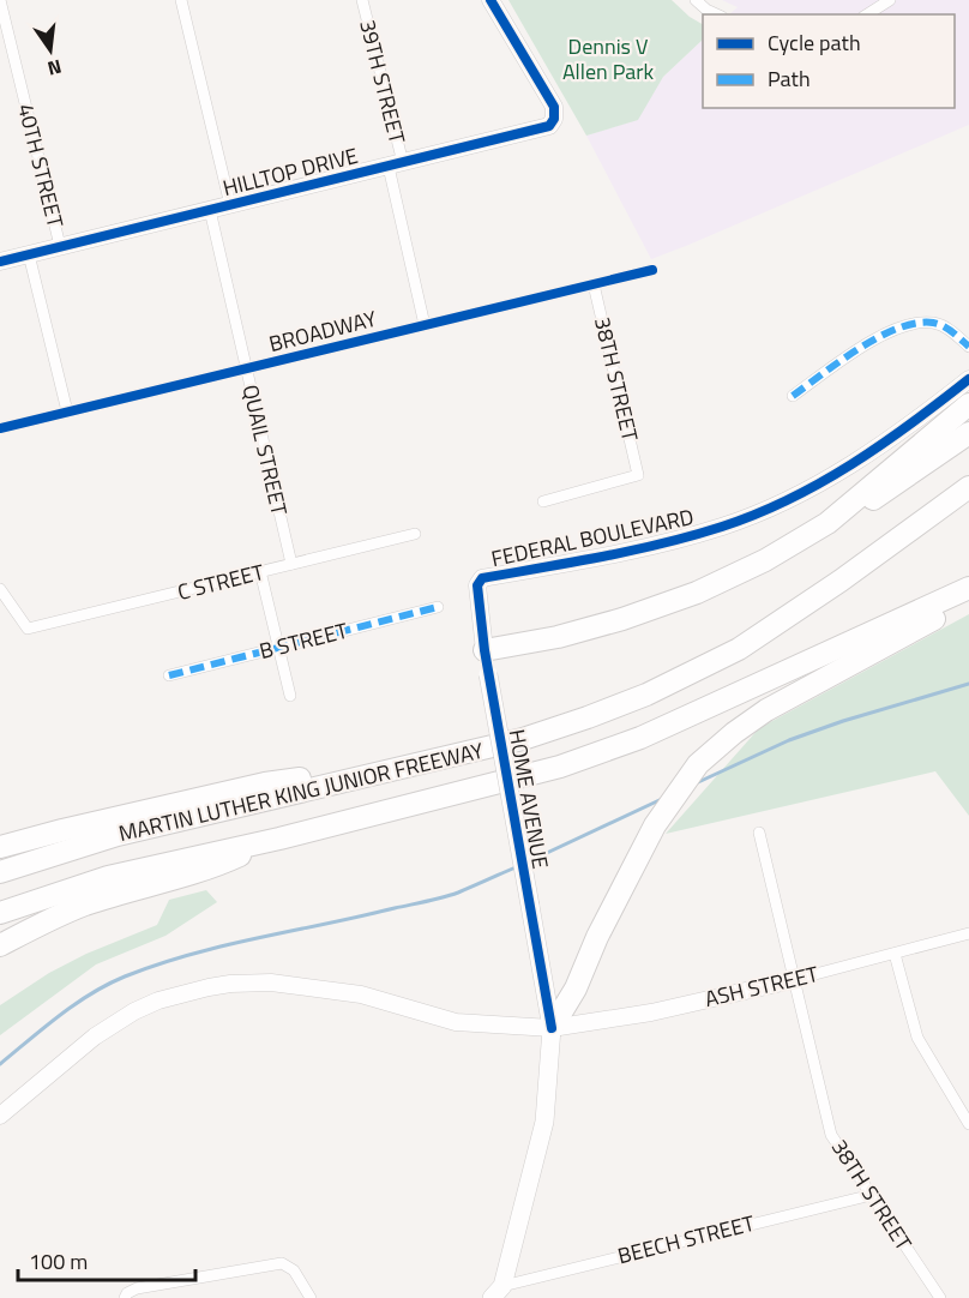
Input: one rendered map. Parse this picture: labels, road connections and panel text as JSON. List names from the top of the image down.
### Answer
{
  "streets": {
    "highway": ["MARTIN LUTHER KING JUNIOR FREEWAY"],
    "main road": ["HOME AVENUE"],
    "street": [
      "39TH STREET",
      "40TH STREET",
      "HILLTOP DRIVE",
      "BROADWAY",
      "38TH STREET",
      "QUAIL STREET",
      "FEDERAL BOULEVARD",
      "C STREET",
      "B STREET",
      "ASH STREET",
      "BEECH STREET"
    ]
  },
  "crossings": [
    ["39TH STREET", "HILLTOP DRIVE"],
    ["39TH STREET", "BROADWAY"],
    ["40TH STREET", "HILLTOP DRIVE"],
    ["40TH STREET", "BROADWAY"],
    ["HILLTOP DRIVE", "QUAIL STREET"],
    ["BROADWAY", "38TH STREET"],
    ["BROADWAY", "QUAIL STREET"],
    ["38TH STREET", "ASH STREET"],
    ["38TH STREET", "BEECH STREET"],
    ["QUAIL STREET", "C STREET"],
    ["FEDERAL BOULEVARD", "HOME AVENUE"],
    ["HOME AVENUE", "ASH STREET"],
    ["HOME AVENUE", "BEECH STREET"]
  ],
  "parks": ["Dennis V Allen Park"],
  "legend": ["Cycle path", "Path"],
  "scale_bar": "100 m",
  "north": "bottom"
}
